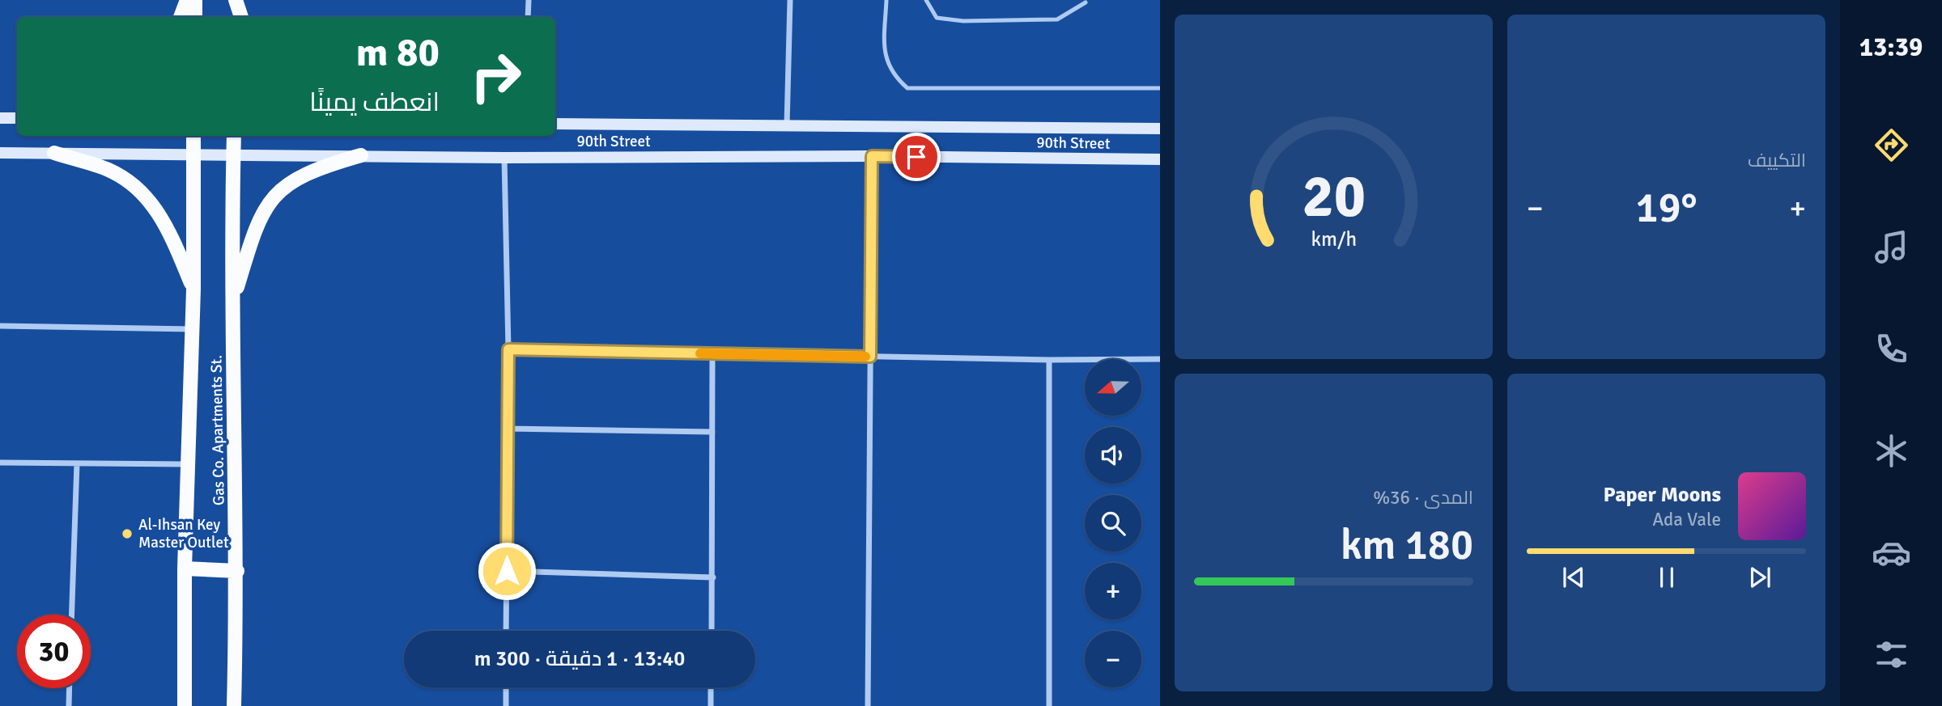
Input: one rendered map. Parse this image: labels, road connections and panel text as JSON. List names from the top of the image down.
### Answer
{
  "streets": {
    "main road": ["90th Street", "Gas Co. Apartments St."]
  },
  "crossings": [
    ["90th Street", "Gas Co. Apartments St."]
  ],
  "places": ["Al-Ihsan Key Master Outlet"],
  "north": "left",
  "page": {
    "tabs": "13:39",
    "tile": [
      "التكييف",
      ["المدى · 36%", "180 km"]
    ],
    "turn": ["80 m", "انعطف يمينًا"],
    "heat": ["−", "19°", "+"],
    "map_buttons": ["+", "−"],
    "song": ["Paper Moons", "Ada Vale"],
    "limit": "30",
    "trip": "13:40 · 1 دقيقة · 300 m",
    "gauge": ["20", "km/h"]
  }
}
